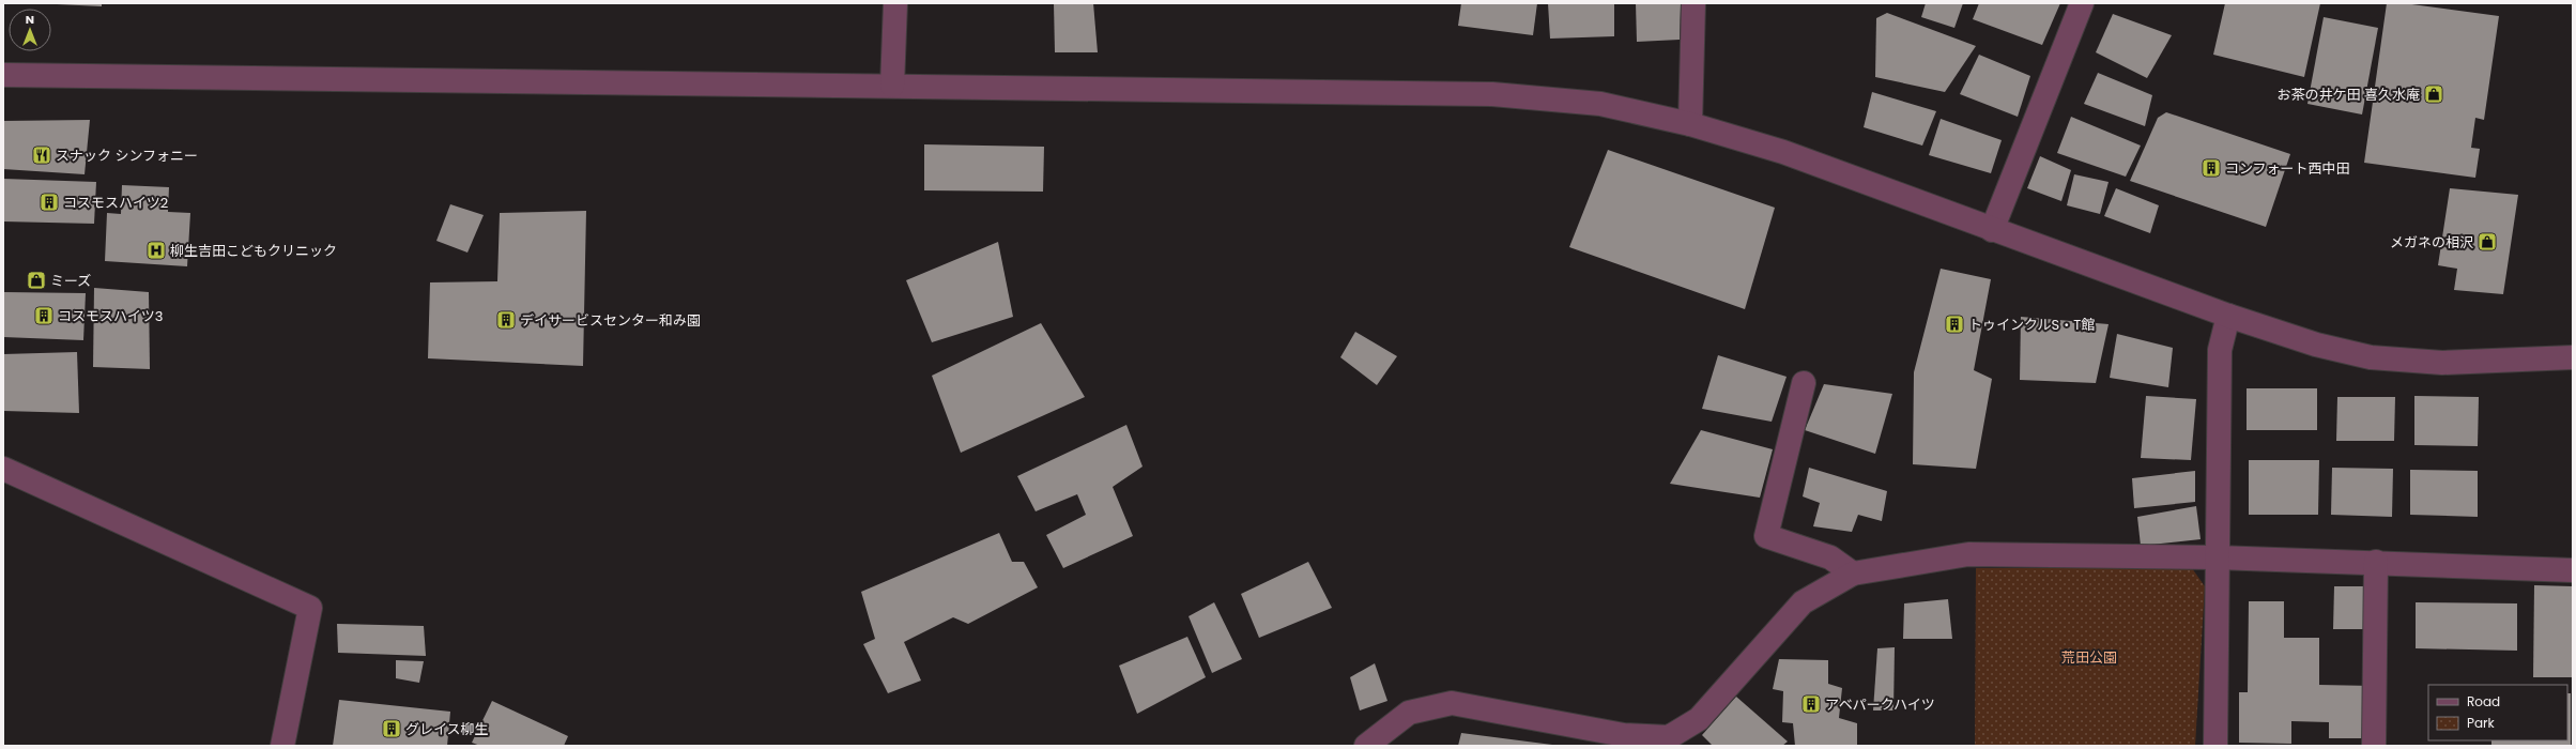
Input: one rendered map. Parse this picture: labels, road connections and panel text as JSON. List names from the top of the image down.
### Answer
{
  "parks": ["荒田公園"],
  "places": {
    "shop": ["お茶の井ケ田 喜久水庵", "メガネの相沢", "ミーズ"],
    "restaurant": ["スナック シンフォニー"],
    "building": [
      "コンフォート西中田",
      "コスモスハイツ2",
      "コスモスハイツ3",
      "デイサービスセンター和み園",
      "トゥインクルS・T館",
      "アベパークハイツ",
      "グレイス柳生"
    ],
    "hospital": ["柳生吉田こどもクリニック"]
  },
  "legend": ["Road", "Park"],
  "north": "top"
}
